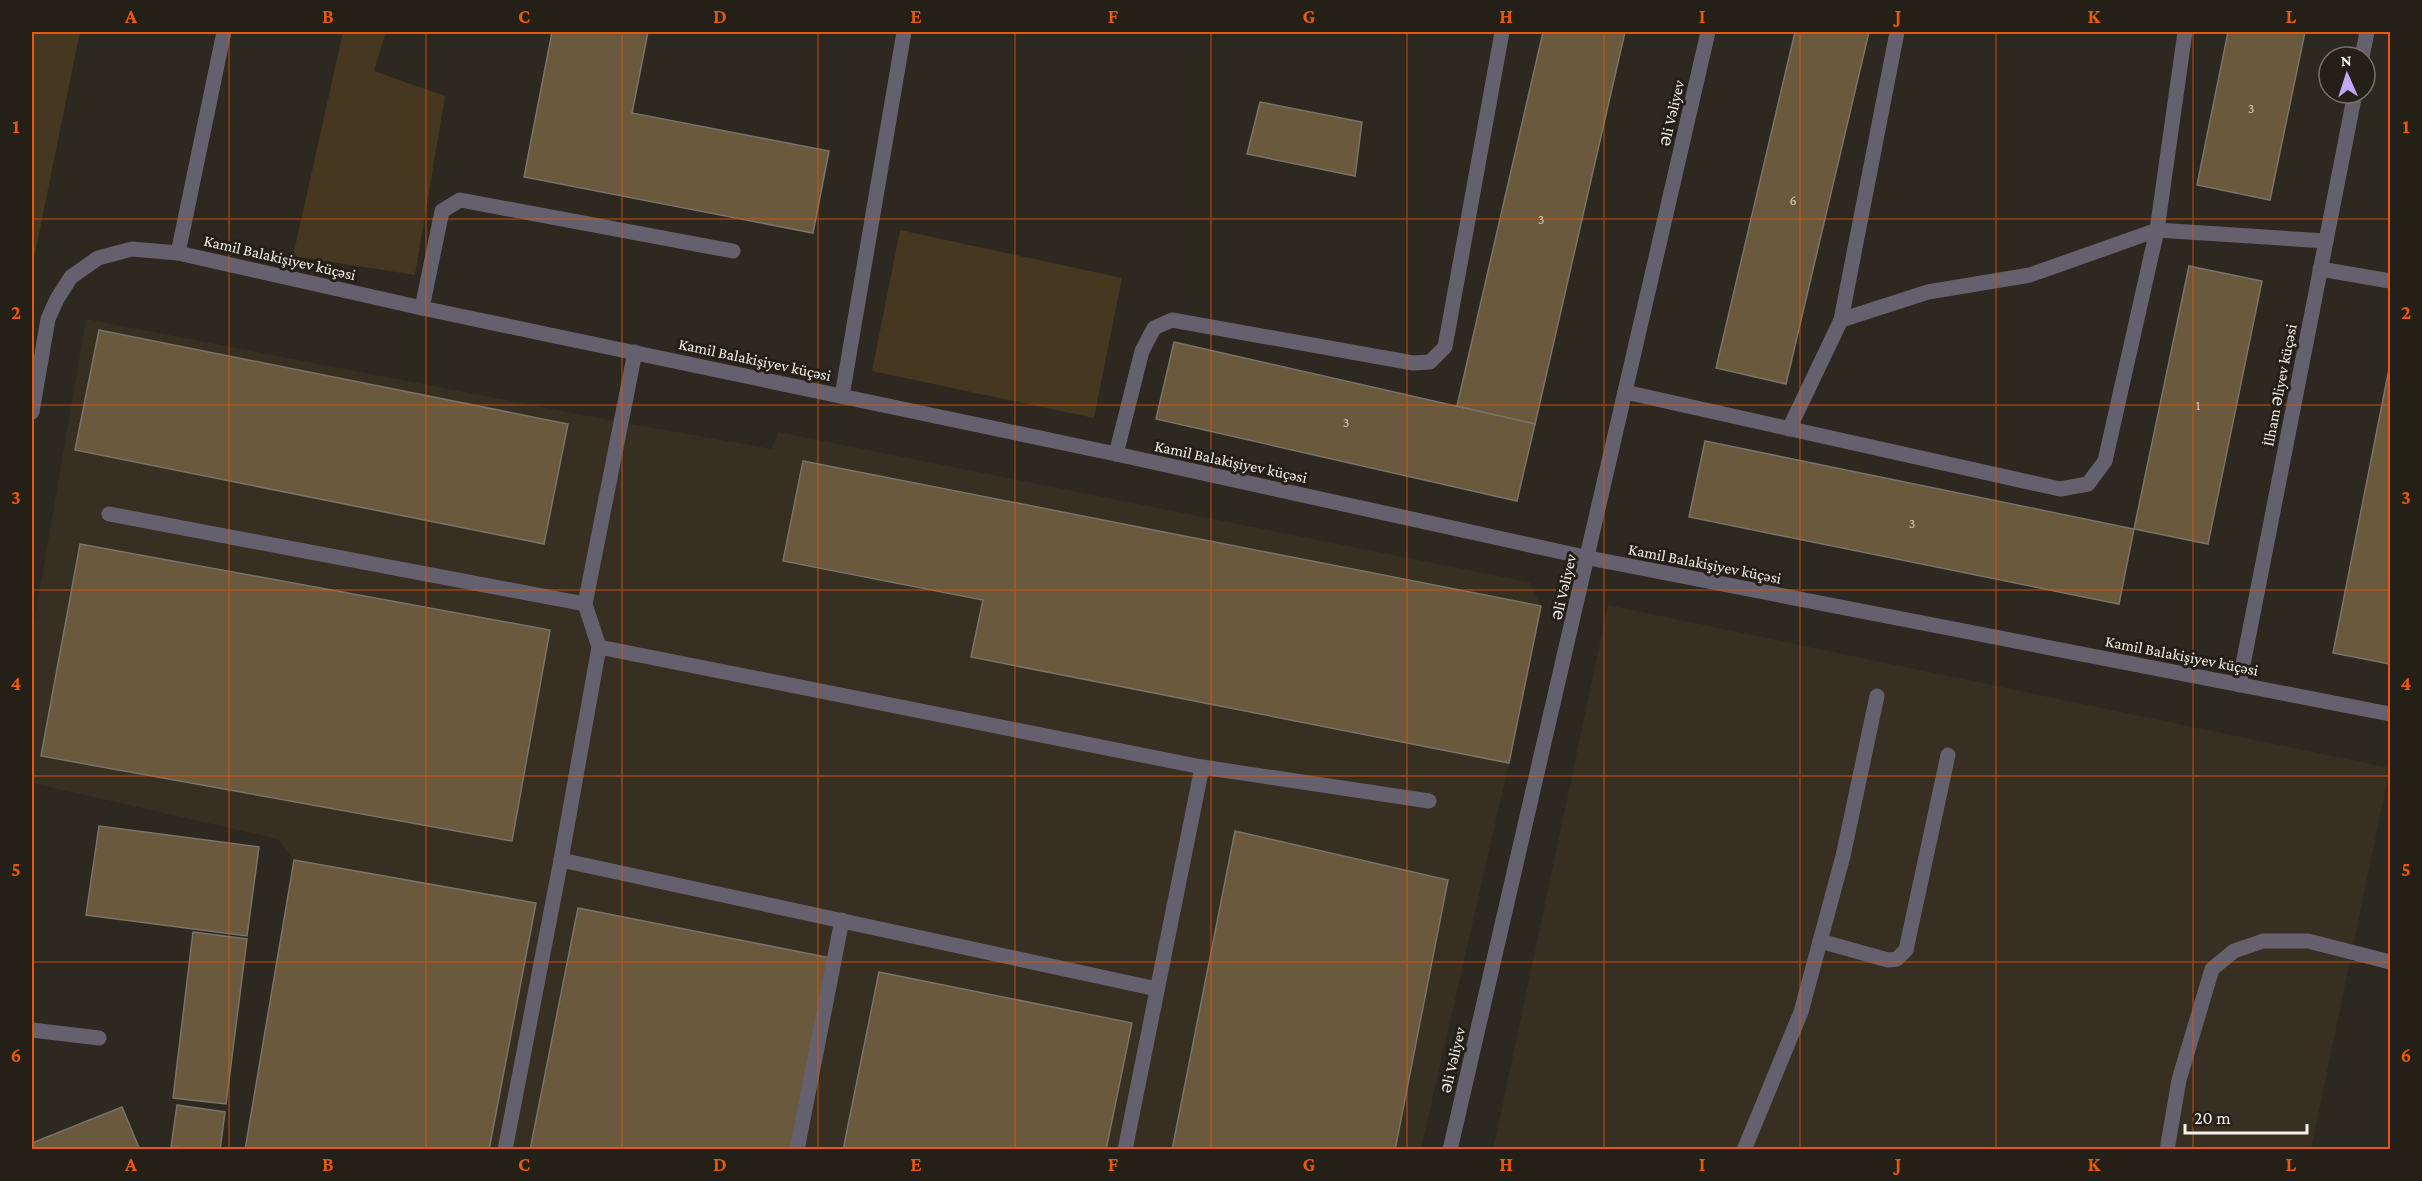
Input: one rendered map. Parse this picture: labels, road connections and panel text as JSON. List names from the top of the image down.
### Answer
{
  "streets": {
    "street": ["Əli Vəliyev", "Kamil Balakişiyev küçəsi", "İlham Əliyev küçəsi"]
  },
  "crossings": [
    ["Əli Vəliyev", "Kamil Balakişiyev küçəsi"],
    ["Kamil Balakişiyev küçəsi", "İlham Əliyev küçəsi"]
  ],
  "house_numbers": [
    "3",
    "6",
    "3",
    "1",
    "3",
    "3"
  ],
  "scale_bar": "20 m",
  "north": "top",
  "grid": {
    "columns": [
      "A",
      "B",
      "C",
      "D",
      "E",
      "F",
      "G",
      "H",
      "I",
      "J",
      "K",
      "L"
    ],
    "rows": [
      "1",
      "2",
      "3",
      "4",
      "5",
      "6"
    ]
  }
}
